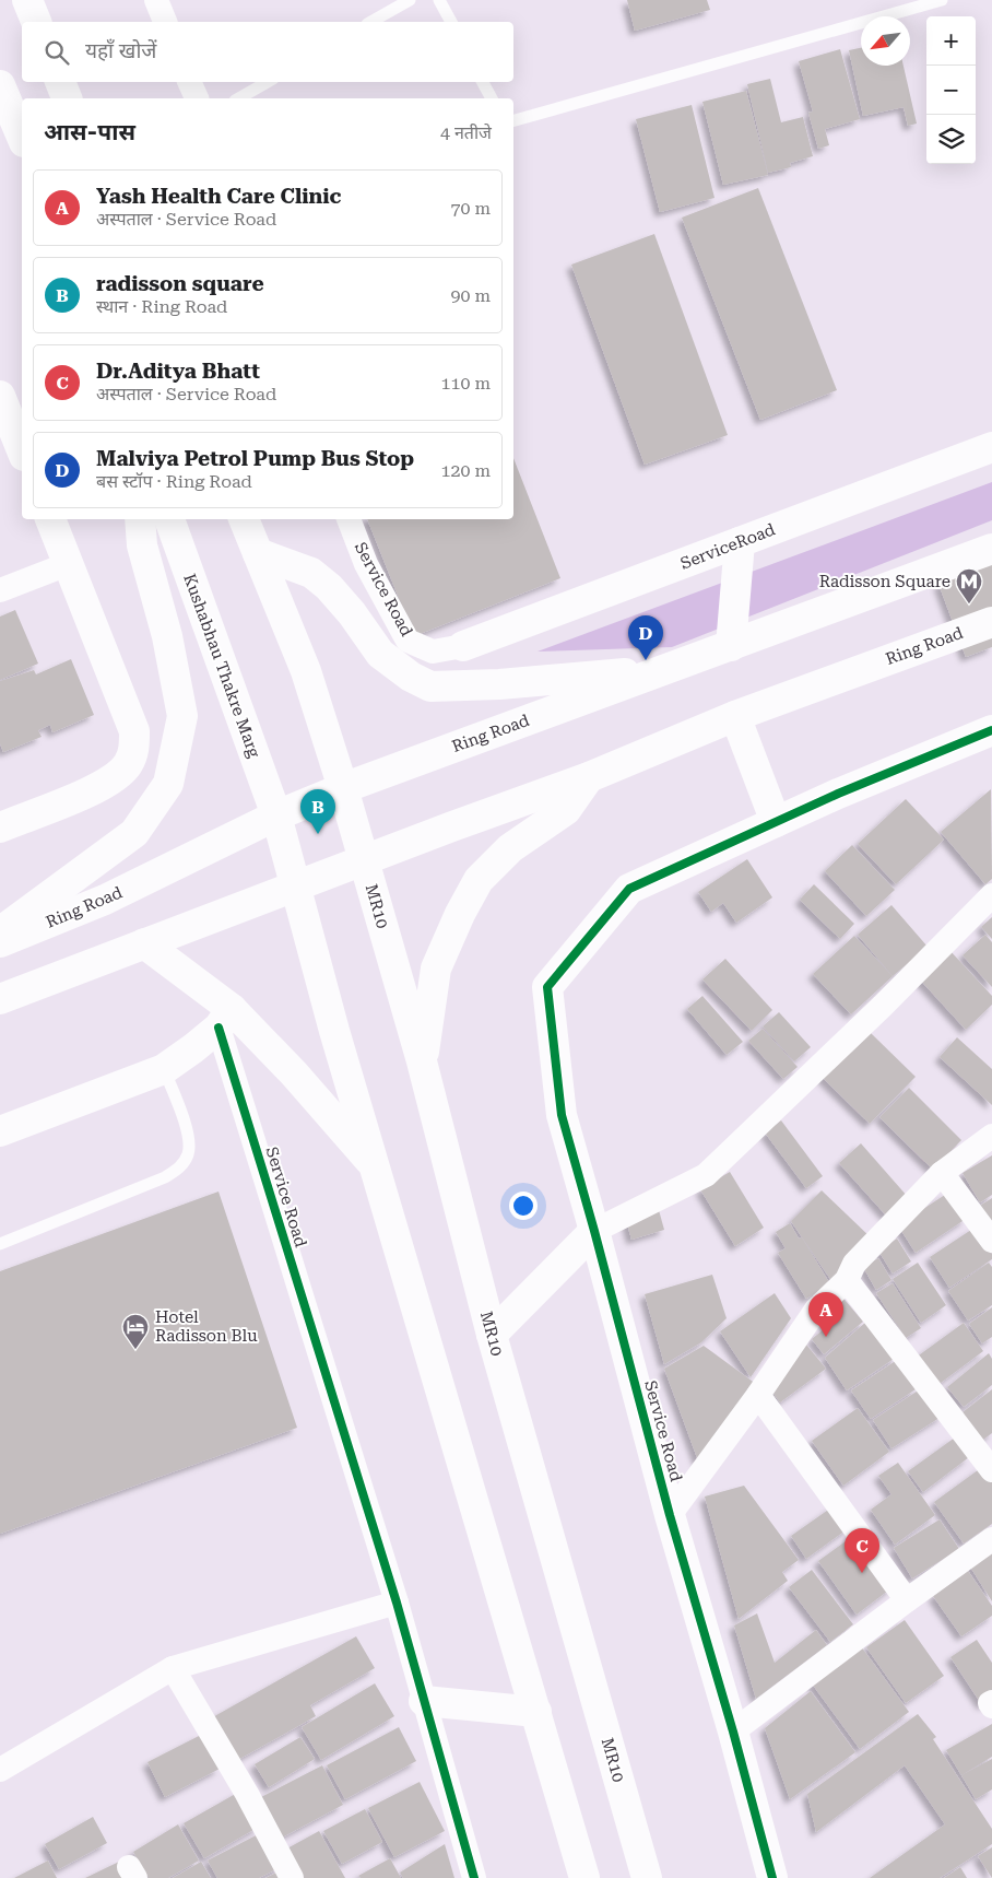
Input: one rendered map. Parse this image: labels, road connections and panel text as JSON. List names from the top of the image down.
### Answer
{
  "streets": {
    "main road": [
      "ServiceRoad",
      "Service Road",
      "Ring Road",
      "Kushabhau Thakre Marg",
      "MR10"
    ]
  },
  "crossings": [
    ["ServiceRoad", "Service Road"],
    ["Ring Road", "Kushabhau Thakre Marg"],
    ["Ring Road", "MR10"]
  ],
  "places": {
    "metro station": ["Radisson Square"],
    "hotel": ["Hotel Radisson Blu"]
  },
  "north": "bottom left",
  "page": {
    "map_buttons": ["+", "−"],
    "search": "यहाँ खोजें",
    "heading": ["आस-पास", "4 नतीजे"],
    "list": [
      {
        "mark": "A",
        "name": "Yash Health Care Clinic",
        "note": "अस्पताल · Service Road",
        "value": "70 m"
      },
      {
        "mark": "B",
        "name": "radisson square",
        "note": "स्थान · Ring Road",
        "value": "90 m"
      },
      {
        "mark": "C",
        "name": "Dr.Aditya Bhatt",
        "note": "अस्पताल · Service Road",
        "value": "110 m"
      },
      {
        "mark": "D",
        "name": "Malviya Petrol Pump Bus Stop",
        "note": "बस स्टॉप · Ring Road",
        "value": "120 m"
      }
    ],
    "pins": [
      "D",
      "B",
      "A",
      "C"
    ]
  }
}
